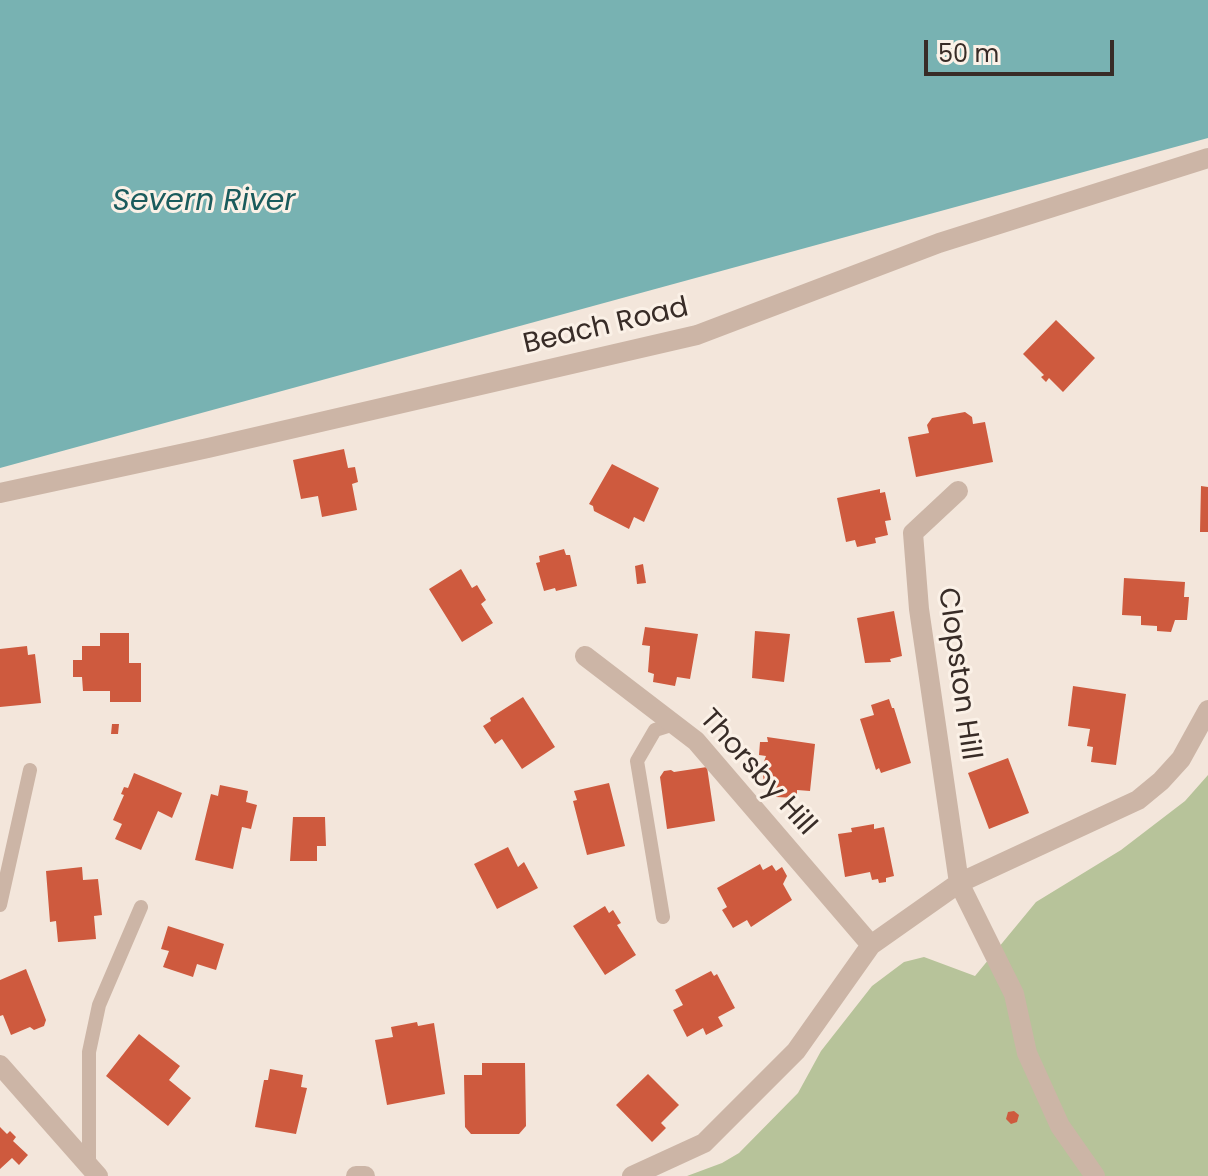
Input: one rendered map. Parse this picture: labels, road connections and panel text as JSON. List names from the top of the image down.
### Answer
{
  "streets": {
    "street": ["Beach Road", "Clopston Hill", "Thorsby Hill"]
  },
  "water": ["Severn River"],
  "scale_bar": "50 m"
}
